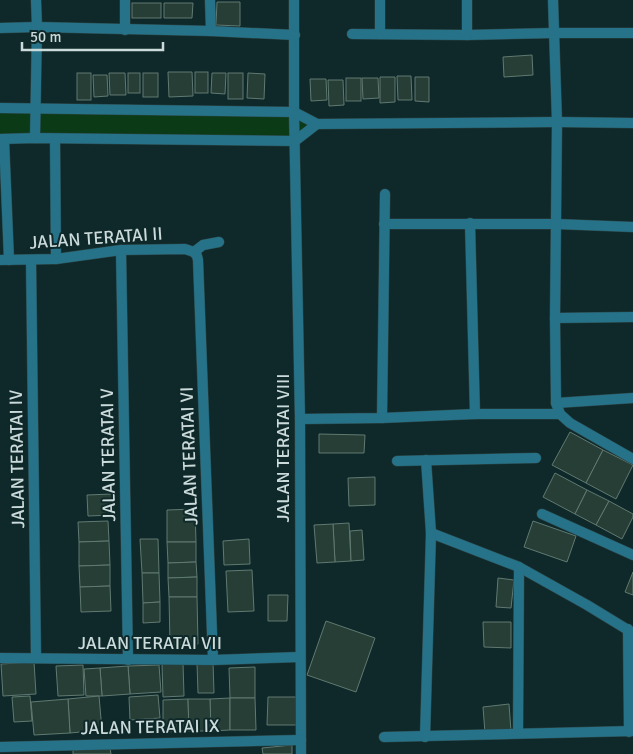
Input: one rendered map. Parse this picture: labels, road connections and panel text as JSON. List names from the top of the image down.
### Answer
{
  "streets": {
    "street": [
      "JALAN TERATAI II",
      "JALAN TERATAI VIII",
      "JALAN TERATAI V",
      "JALAN TERATAI VI",
      "JALAN TERATAI IV",
      "JALAN TERATAI VII",
      "JALAN TERATAI IX"
    ]
  },
  "crossings": [
    ["JALAN TERATAI II", "JALAN TERATAI V"],
    ["JALAN TERATAI II", "JALAN TERATAI VI"],
    ["JALAN TERATAI II", "JALAN TERATAI IV"],
    ["JALAN TERATAI VIII", "JALAN TERATAI VII"],
    ["JALAN TERATAI VIII", "JALAN TERATAI IX"],
    ["JALAN TERATAI V", "JALAN TERATAI VII"],
    ["JALAN TERATAI VI", "JALAN TERATAI VII"],
    ["JALAN TERATAI IV", "JALAN TERATAI VII"]
  ],
  "scale_bar": "50 m"
}
